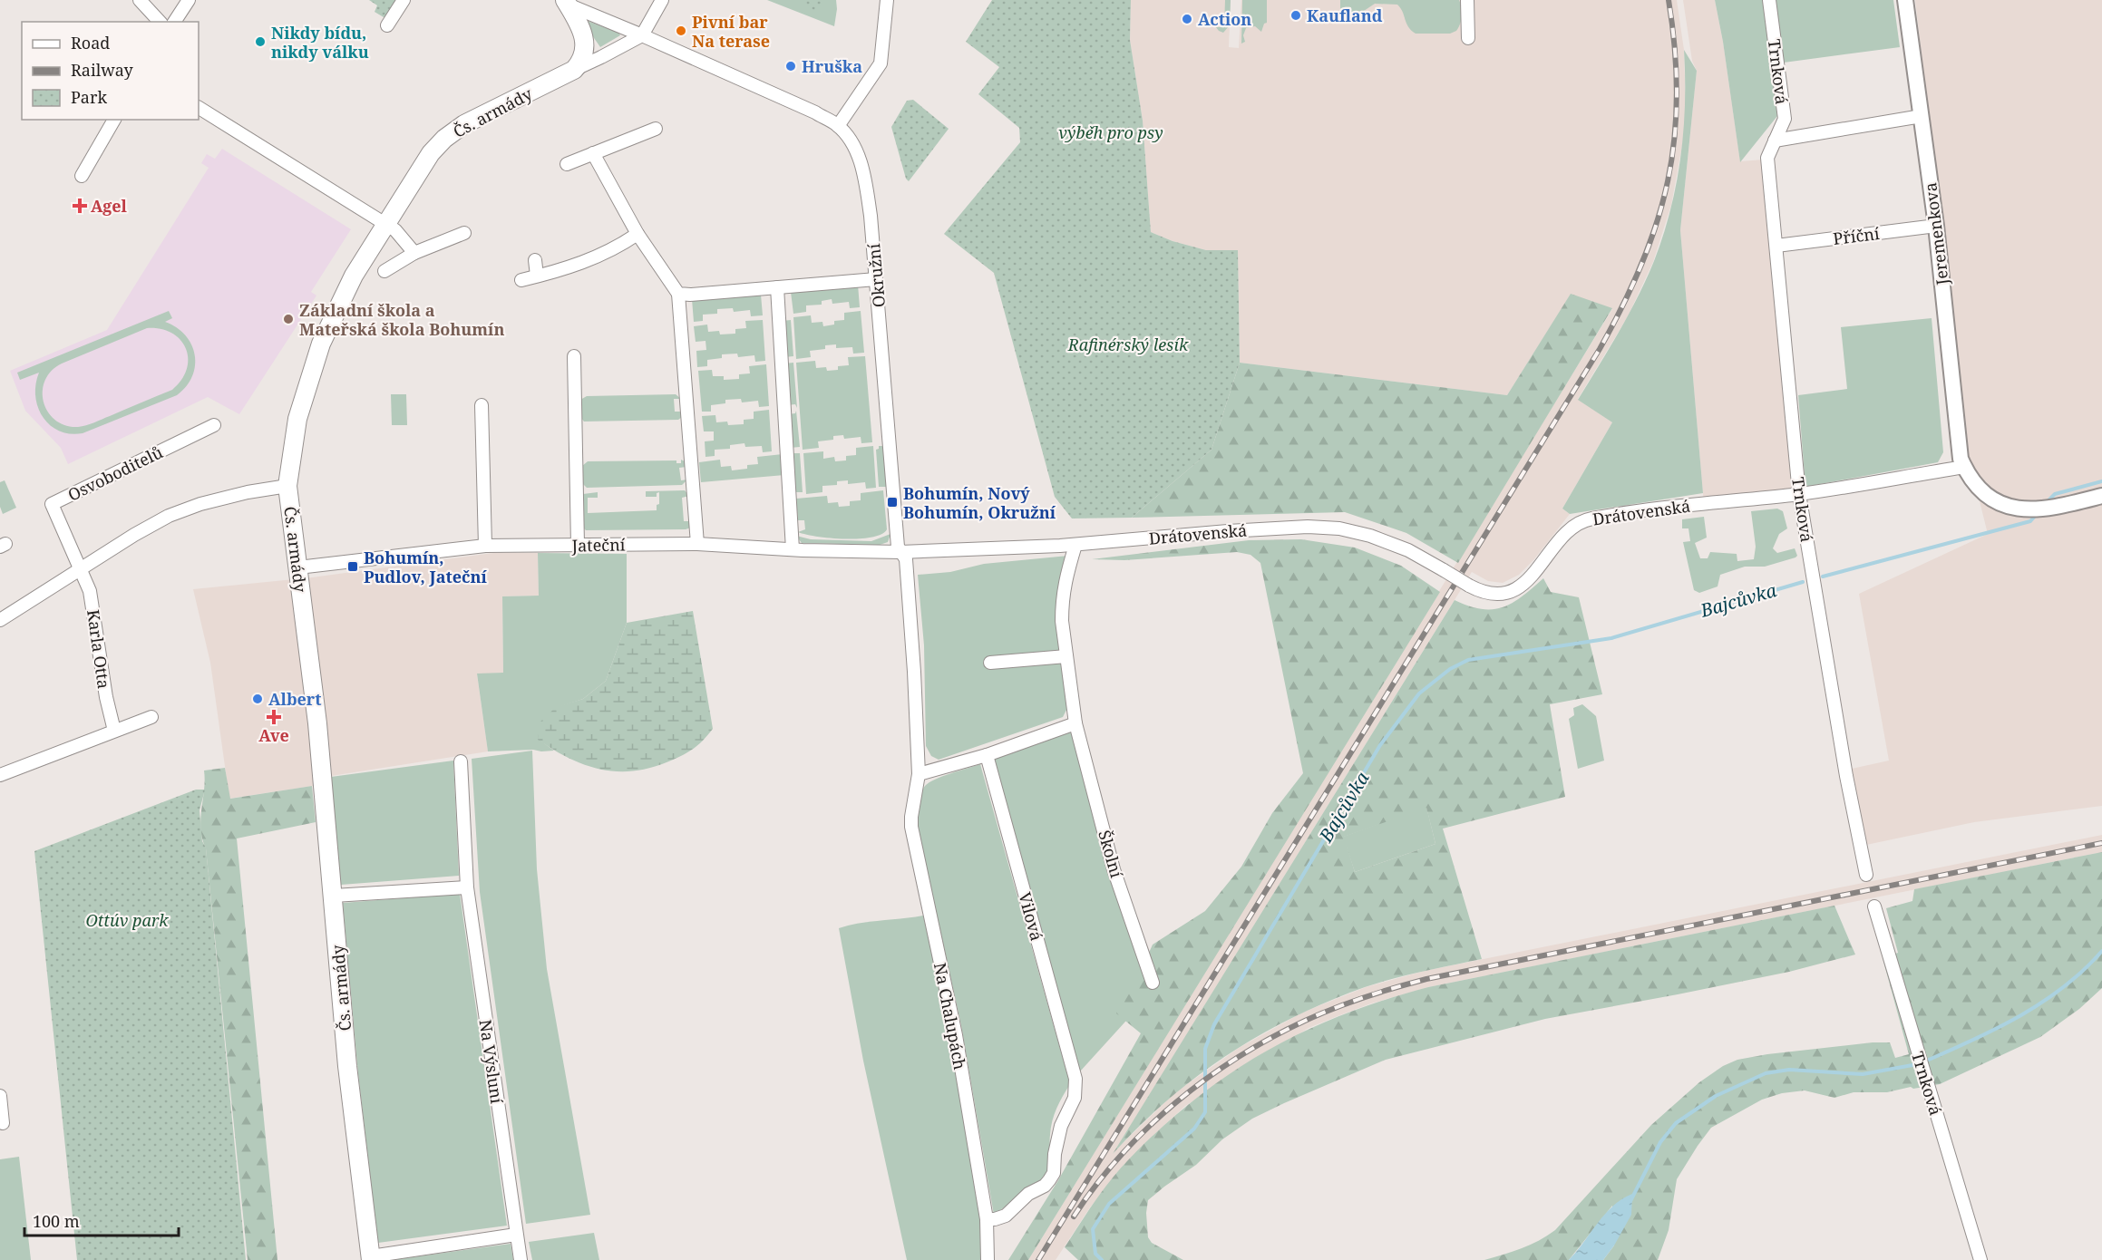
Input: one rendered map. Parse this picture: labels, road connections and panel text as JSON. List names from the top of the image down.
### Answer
{
  "streets": {
    "main road": ["Čs. armády"],
    "street": [
      "Trnková",
      "Jeremenkova",
      "Příční",
      "Okružní",
      "Osvoboditelů",
      "Drátovenská",
      "Jateční",
      "Karla Otta",
      "Školní",
      "Vilová",
      "Na Chalupách",
      "Na Výsluní"
    ]
  },
  "crossings": [
    ["Trnková", "Příční"],
    ["Trnková", "Drátovenská"],
    ["Čs. armády", "Okružní"],
    ["Čs. armády", "Jateční"],
    ["Jeremenkova", "Příční"],
    ["Jeremenkova", "Drátovenská"],
    ["Okružní", "Jateční"],
    ["Okružní", "Na Chalupách"],
    ["Osvoboditelů", "Karla Otta"],
    ["Drátovenská", "Školní"],
    ["Jateční", "Na Chalupách"],
    ["Vilová", "Na Chalupách"]
  ],
  "water": ["Bajcůvka"],
  "parks": ["výběh pro psy", "Rafinérský lesík", "Ottúv park"],
  "places": {
    "other": [
      "Kaufland",
      "Action",
      "Pivní bar Na terase",
      "Nikdy bídu, nikdy válku",
      "Hruška",
      "Základní škola a Mateřská škola Bohumín",
      "Albert"
    ],
    "health": ["Agel", "Ave"],
    "transit": ["Bohumín, Nový Bohumín, Okružní", "Bohumín, Pudlov, Jateční"]
  },
  "legend": ["Road", "Railway", "Park"],
  "scale_bar": "100 m"
}
